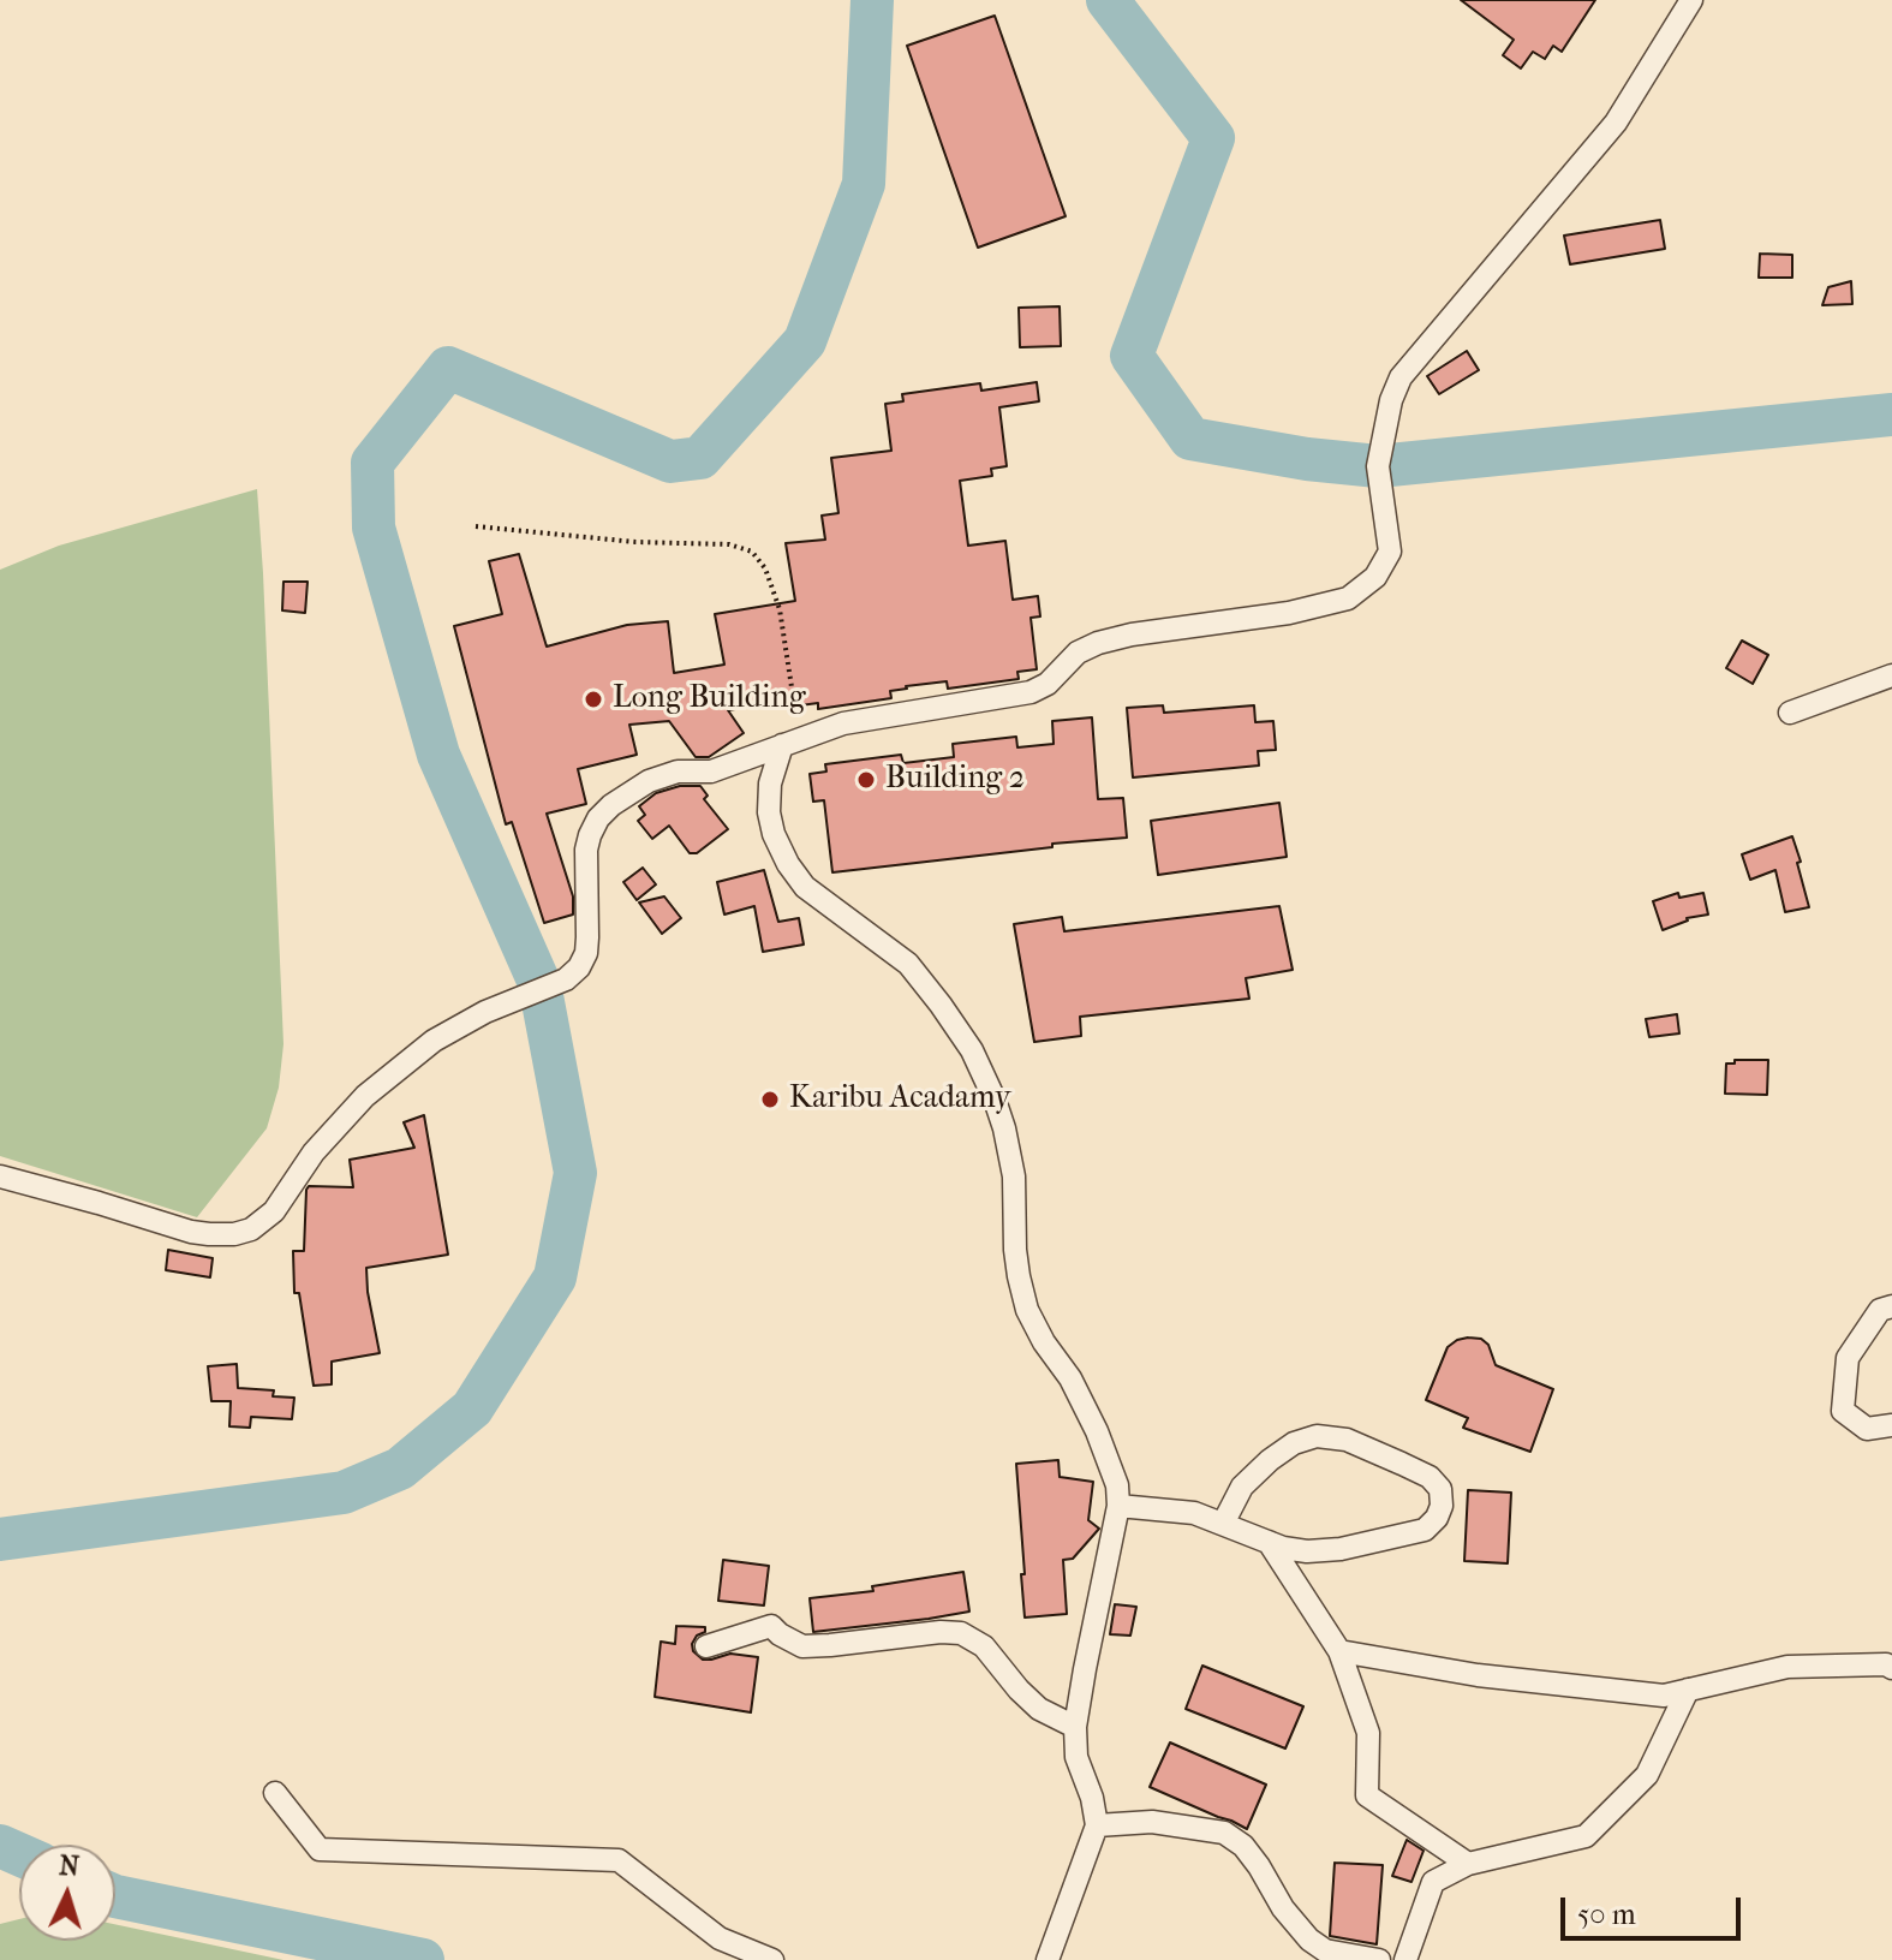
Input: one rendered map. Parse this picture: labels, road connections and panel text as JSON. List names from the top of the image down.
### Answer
{
  "places": ["Long Building", "Building 2", "Karibu Acadamy"],
  "scale_bar": "50 m",
  "north": "top"
}
